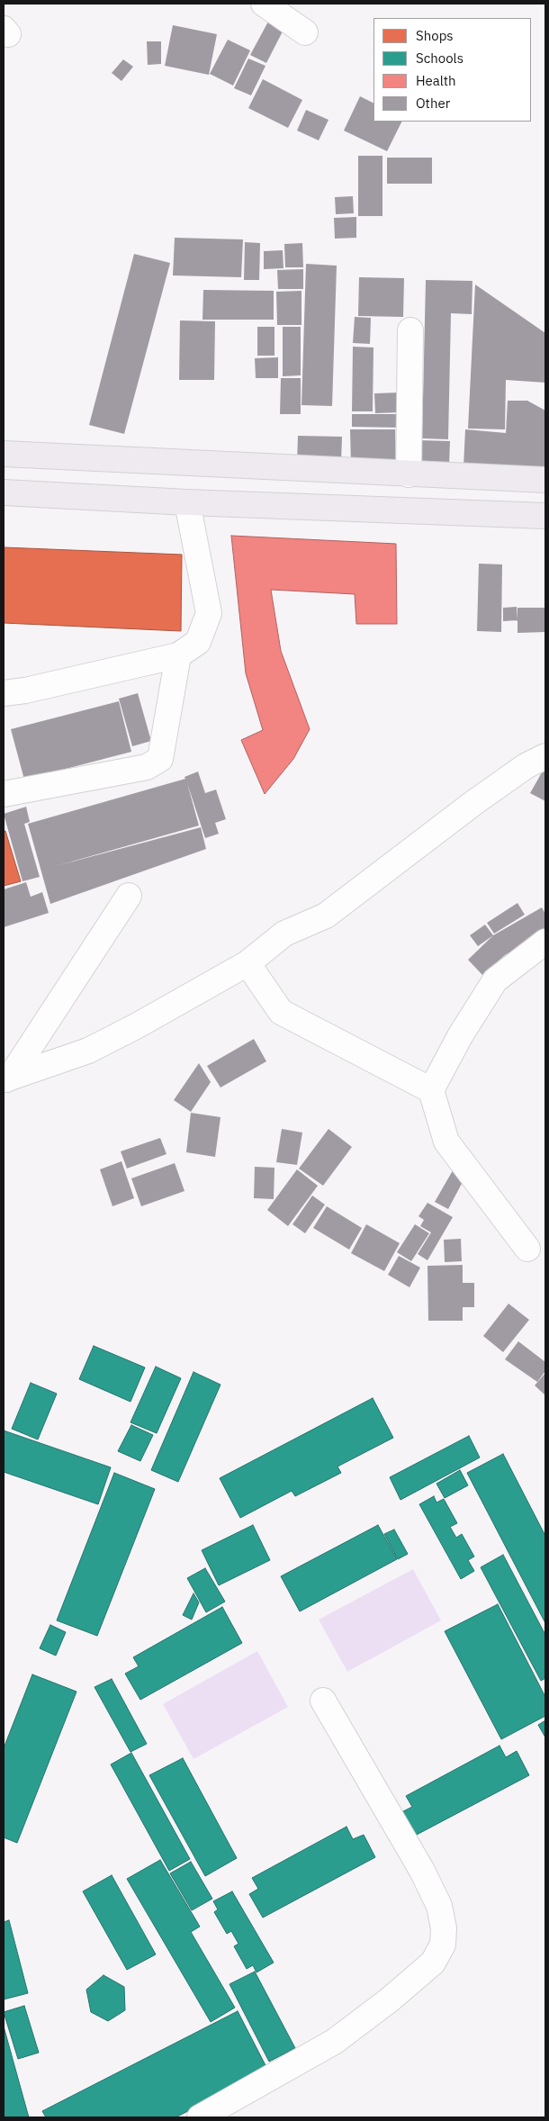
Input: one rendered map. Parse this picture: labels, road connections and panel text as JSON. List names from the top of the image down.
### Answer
{
  "legend": [
    "Shops",
    "Schools",
    "Health",
    "Other"
  ]
}
